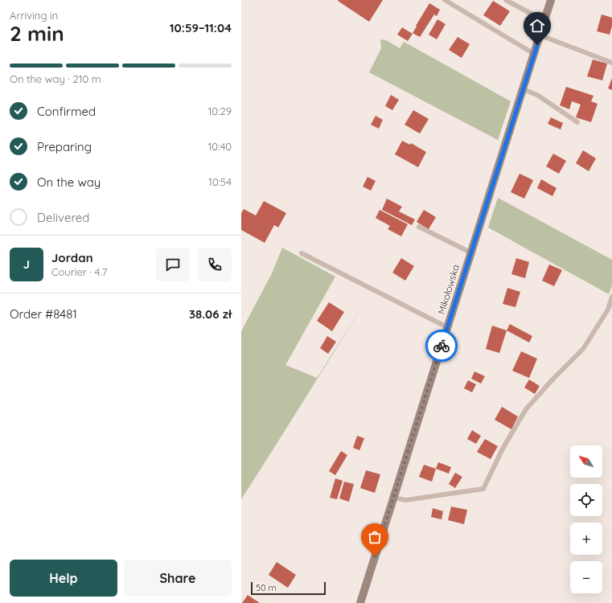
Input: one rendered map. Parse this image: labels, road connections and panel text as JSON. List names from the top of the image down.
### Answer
{
  "streets": {
    "main road": ["Mikołowska"]
  },
  "scale_bar": "50 m",
  "north": "top left",
  "page": {
    "heading": ["2 min", "Arriving in", "10:59–11:04"],
    "panel": [
      "Jordan",
      "Courier · 4.7",
      "Order #8481",
      "38.06 zł"
    ],
    "bar": "On the way · 210 m",
    "list": [
      ["Confirmed", "10:29"],
      ["Preparing", "10:40"],
      ["On the way", "10:54"],
      "Delivered"
    ],
    "round": "J",
    "map_buttons": ["+", "−"],
    "buttons": ["Help", "Share"],
    "scale": "50 m"
  }
}
